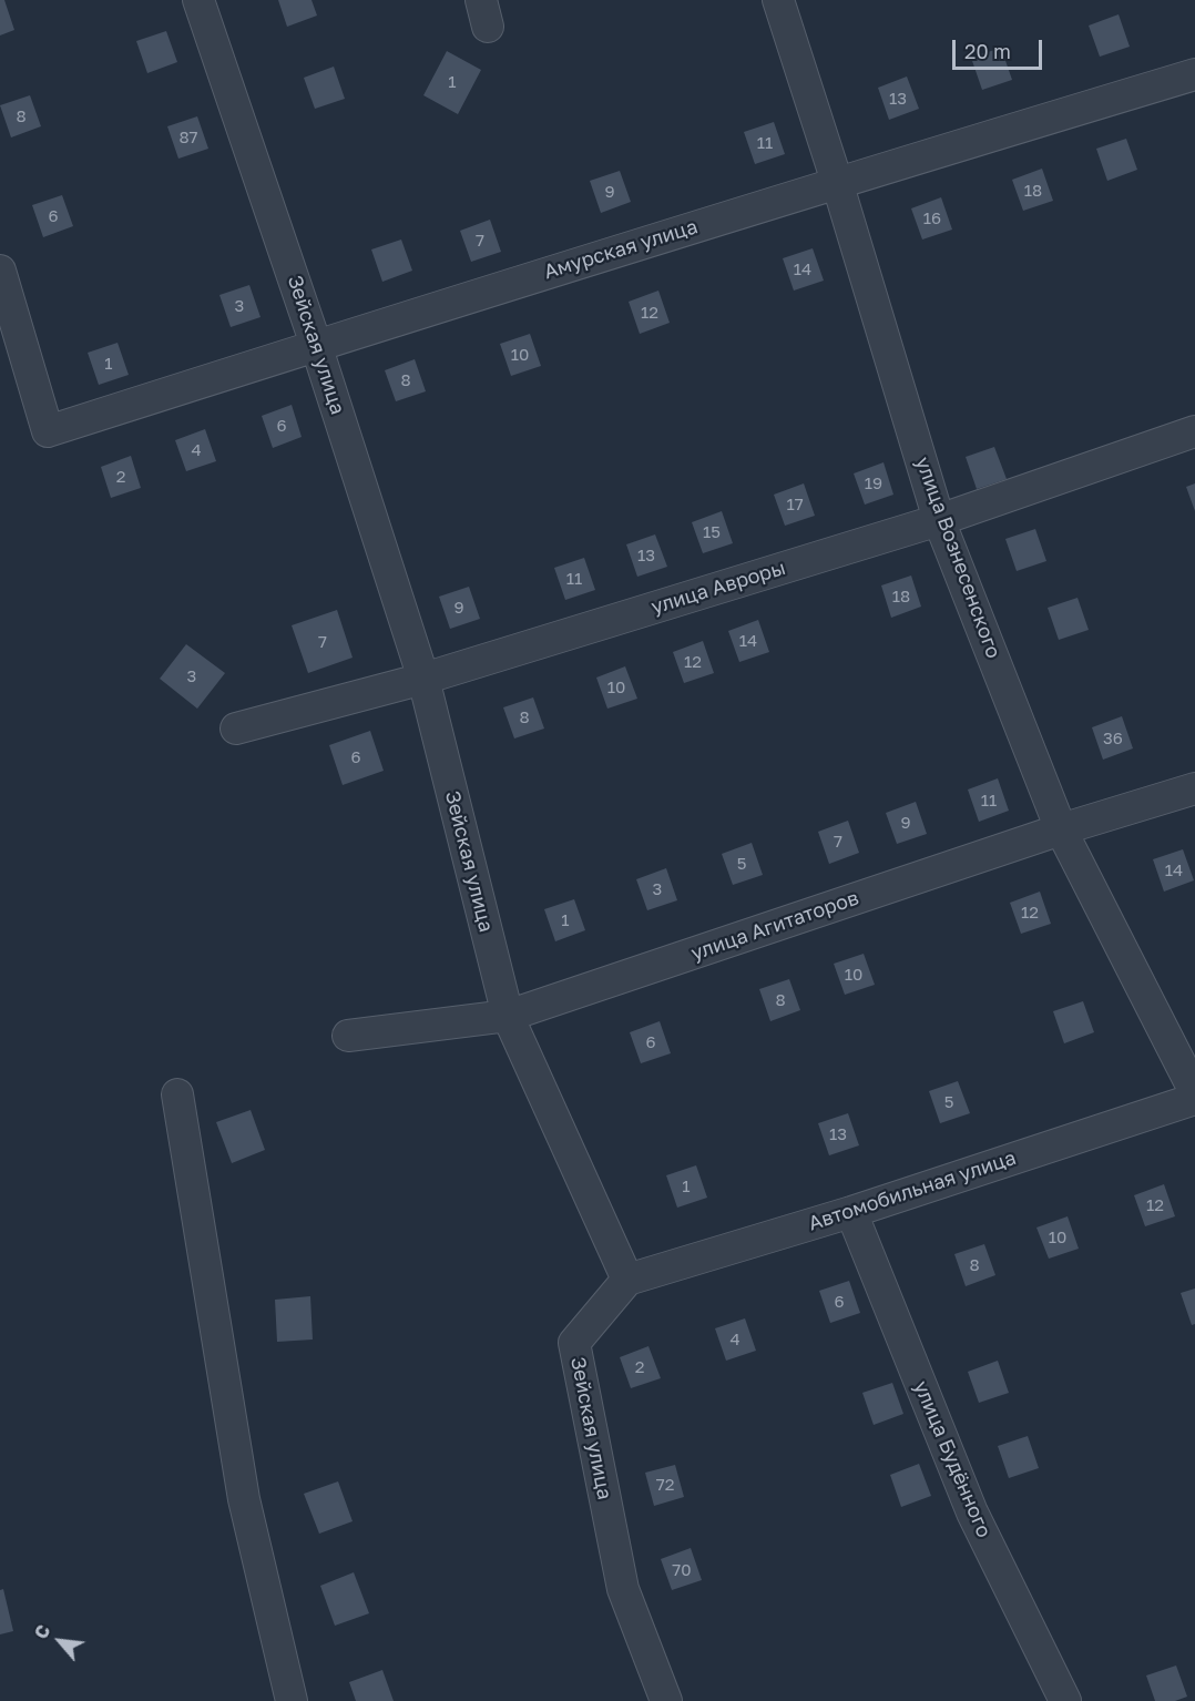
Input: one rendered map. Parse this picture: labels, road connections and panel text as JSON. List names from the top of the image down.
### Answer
{
  "streets": {
    "street": [
      "Амурская улица",
      "Зейская улица",
      "улица Вознесенского",
      "улица Авроры",
      "улица Агитаторов",
      "Автомобильная улица",
      "улица Будённого"
    ]
  },
  "crossings": [
    ["Амурская улица", "Зейская улица"],
    ["Амурская улица", "улица Вознесенского"],
    ["Зейская улица", "улица Авроры"],
    ["Зейская улица", "улица Агитаторов"],
    ["Зейская улица", "Автомобильная улица"],
    ["улица Вознесенского", "улица Авроры"],
    ["улица Вознесенского", "улица Агитаторов"],
    ["Автомобильная улица", "улица Будённого"]
  ],
  "house_numbers": [
    "1",
    "13",
    "8",
    "87",
    "11",
    "18",
    "9",
    "6",
    "16",
    "7",
    "14",
    "3",
    "12",
    "10",
    "1",
    "8",
    "6",
    "4",
    "2",
    "19",
    "17",
    "15",
    "13",
    "11",
    "18",
    "9",
    "14",
    "7",
    "12",
    "3",
    "10",
    "8",
    "36",
    "6",
    "11",
    "9",
    "7",
    "5",
    "14",
    "3",
    "12",
    "1",
    "10",
    "8",
    "6",
    "5",
    "13",
    "1",
    "12",
    "10",
    "8",
    "6",
    "4",
    "2",
    "72",
    "70"
  ],
  "scale_bar": "20 m",
  "north": "top left"
}
